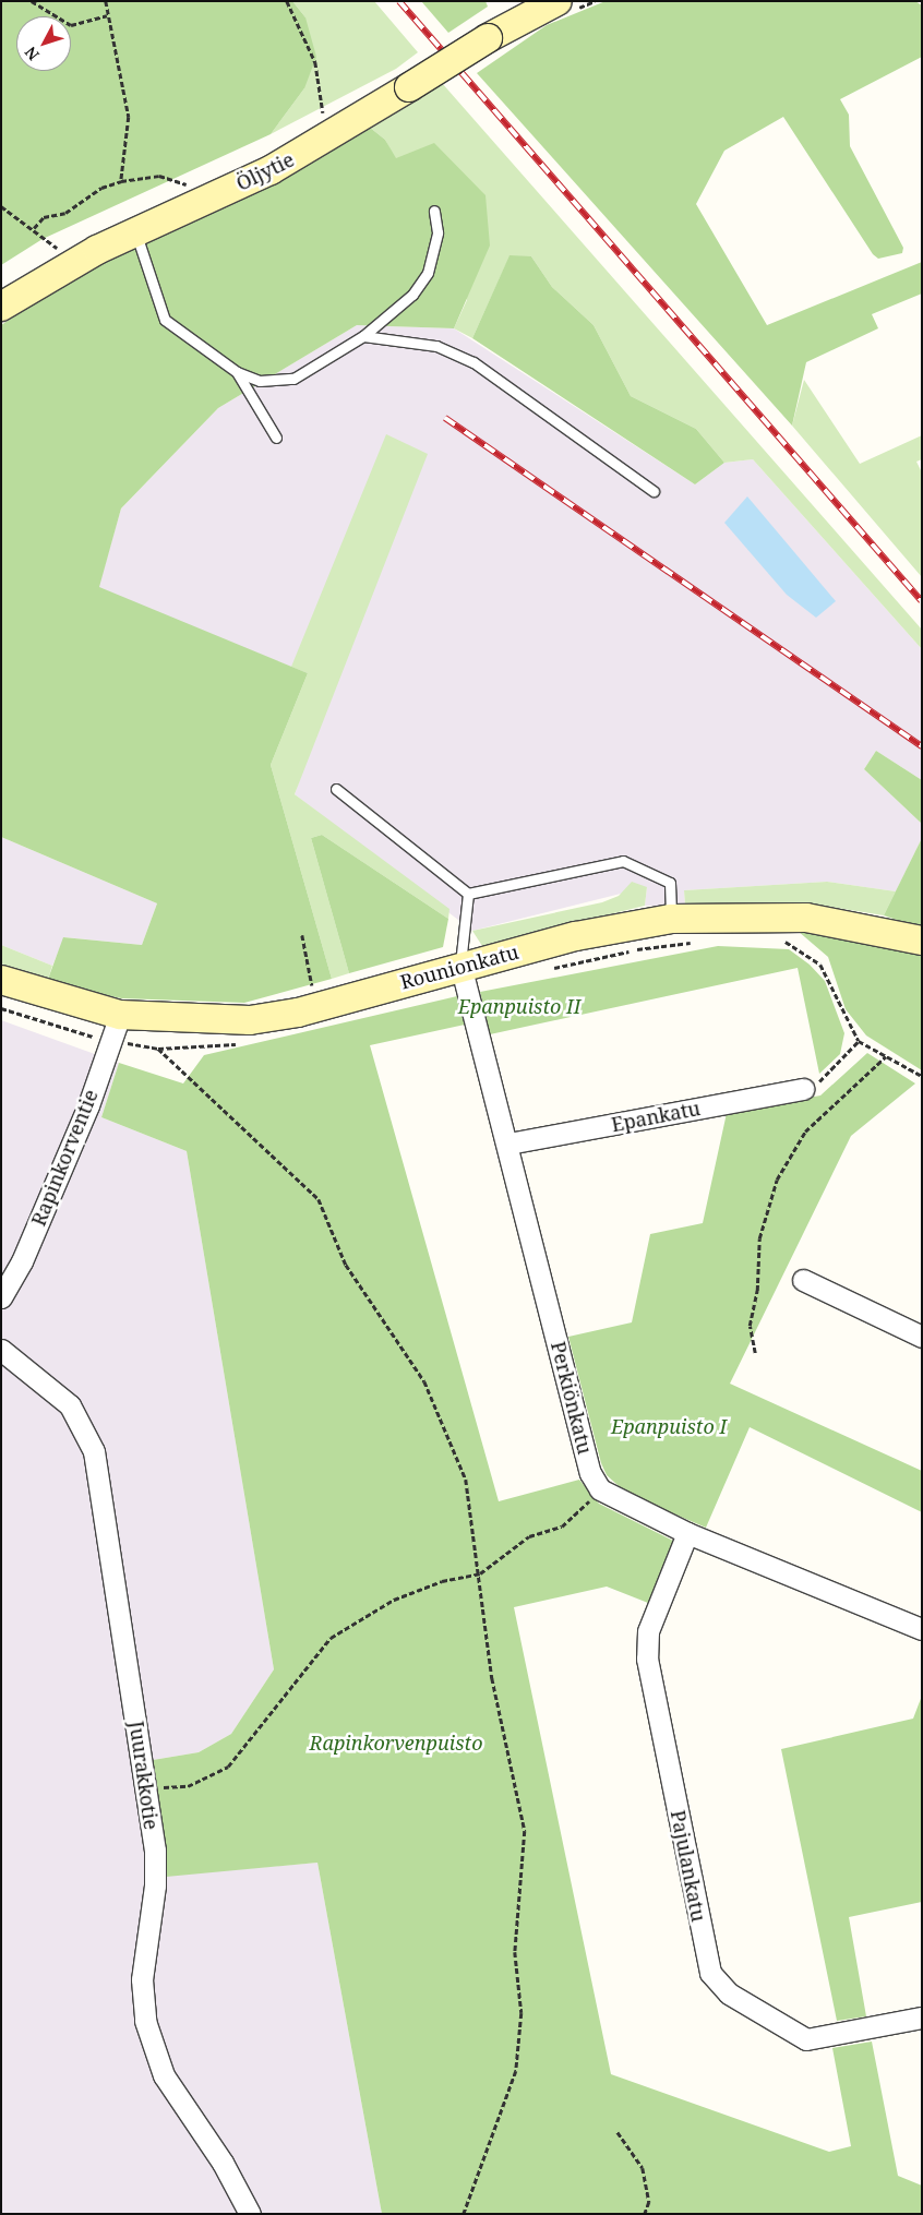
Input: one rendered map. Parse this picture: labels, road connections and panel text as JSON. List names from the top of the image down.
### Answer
{
  "streets": {
    "main road": ["Öljytie", "Rounionkatu"],
    "street": [
      "Epankatu",
      "Rapinkorventie",
      "Perkiönkatu",
      "Juurakkotie",
      "Pajulankatu"
    ]
  },
  "crossings": [
    ["Rounionkatu", "Rapinkorventie"],
    ["Rounionkatu", "Perkiönkatu"],
    ["Epankatu", "Perkiönkatu"]
  ],
  "parks": ["Epanpuisto II", "Epanpuisto I", "Rapinkorvenpuisto"],
  "north": "bottom left"
}
